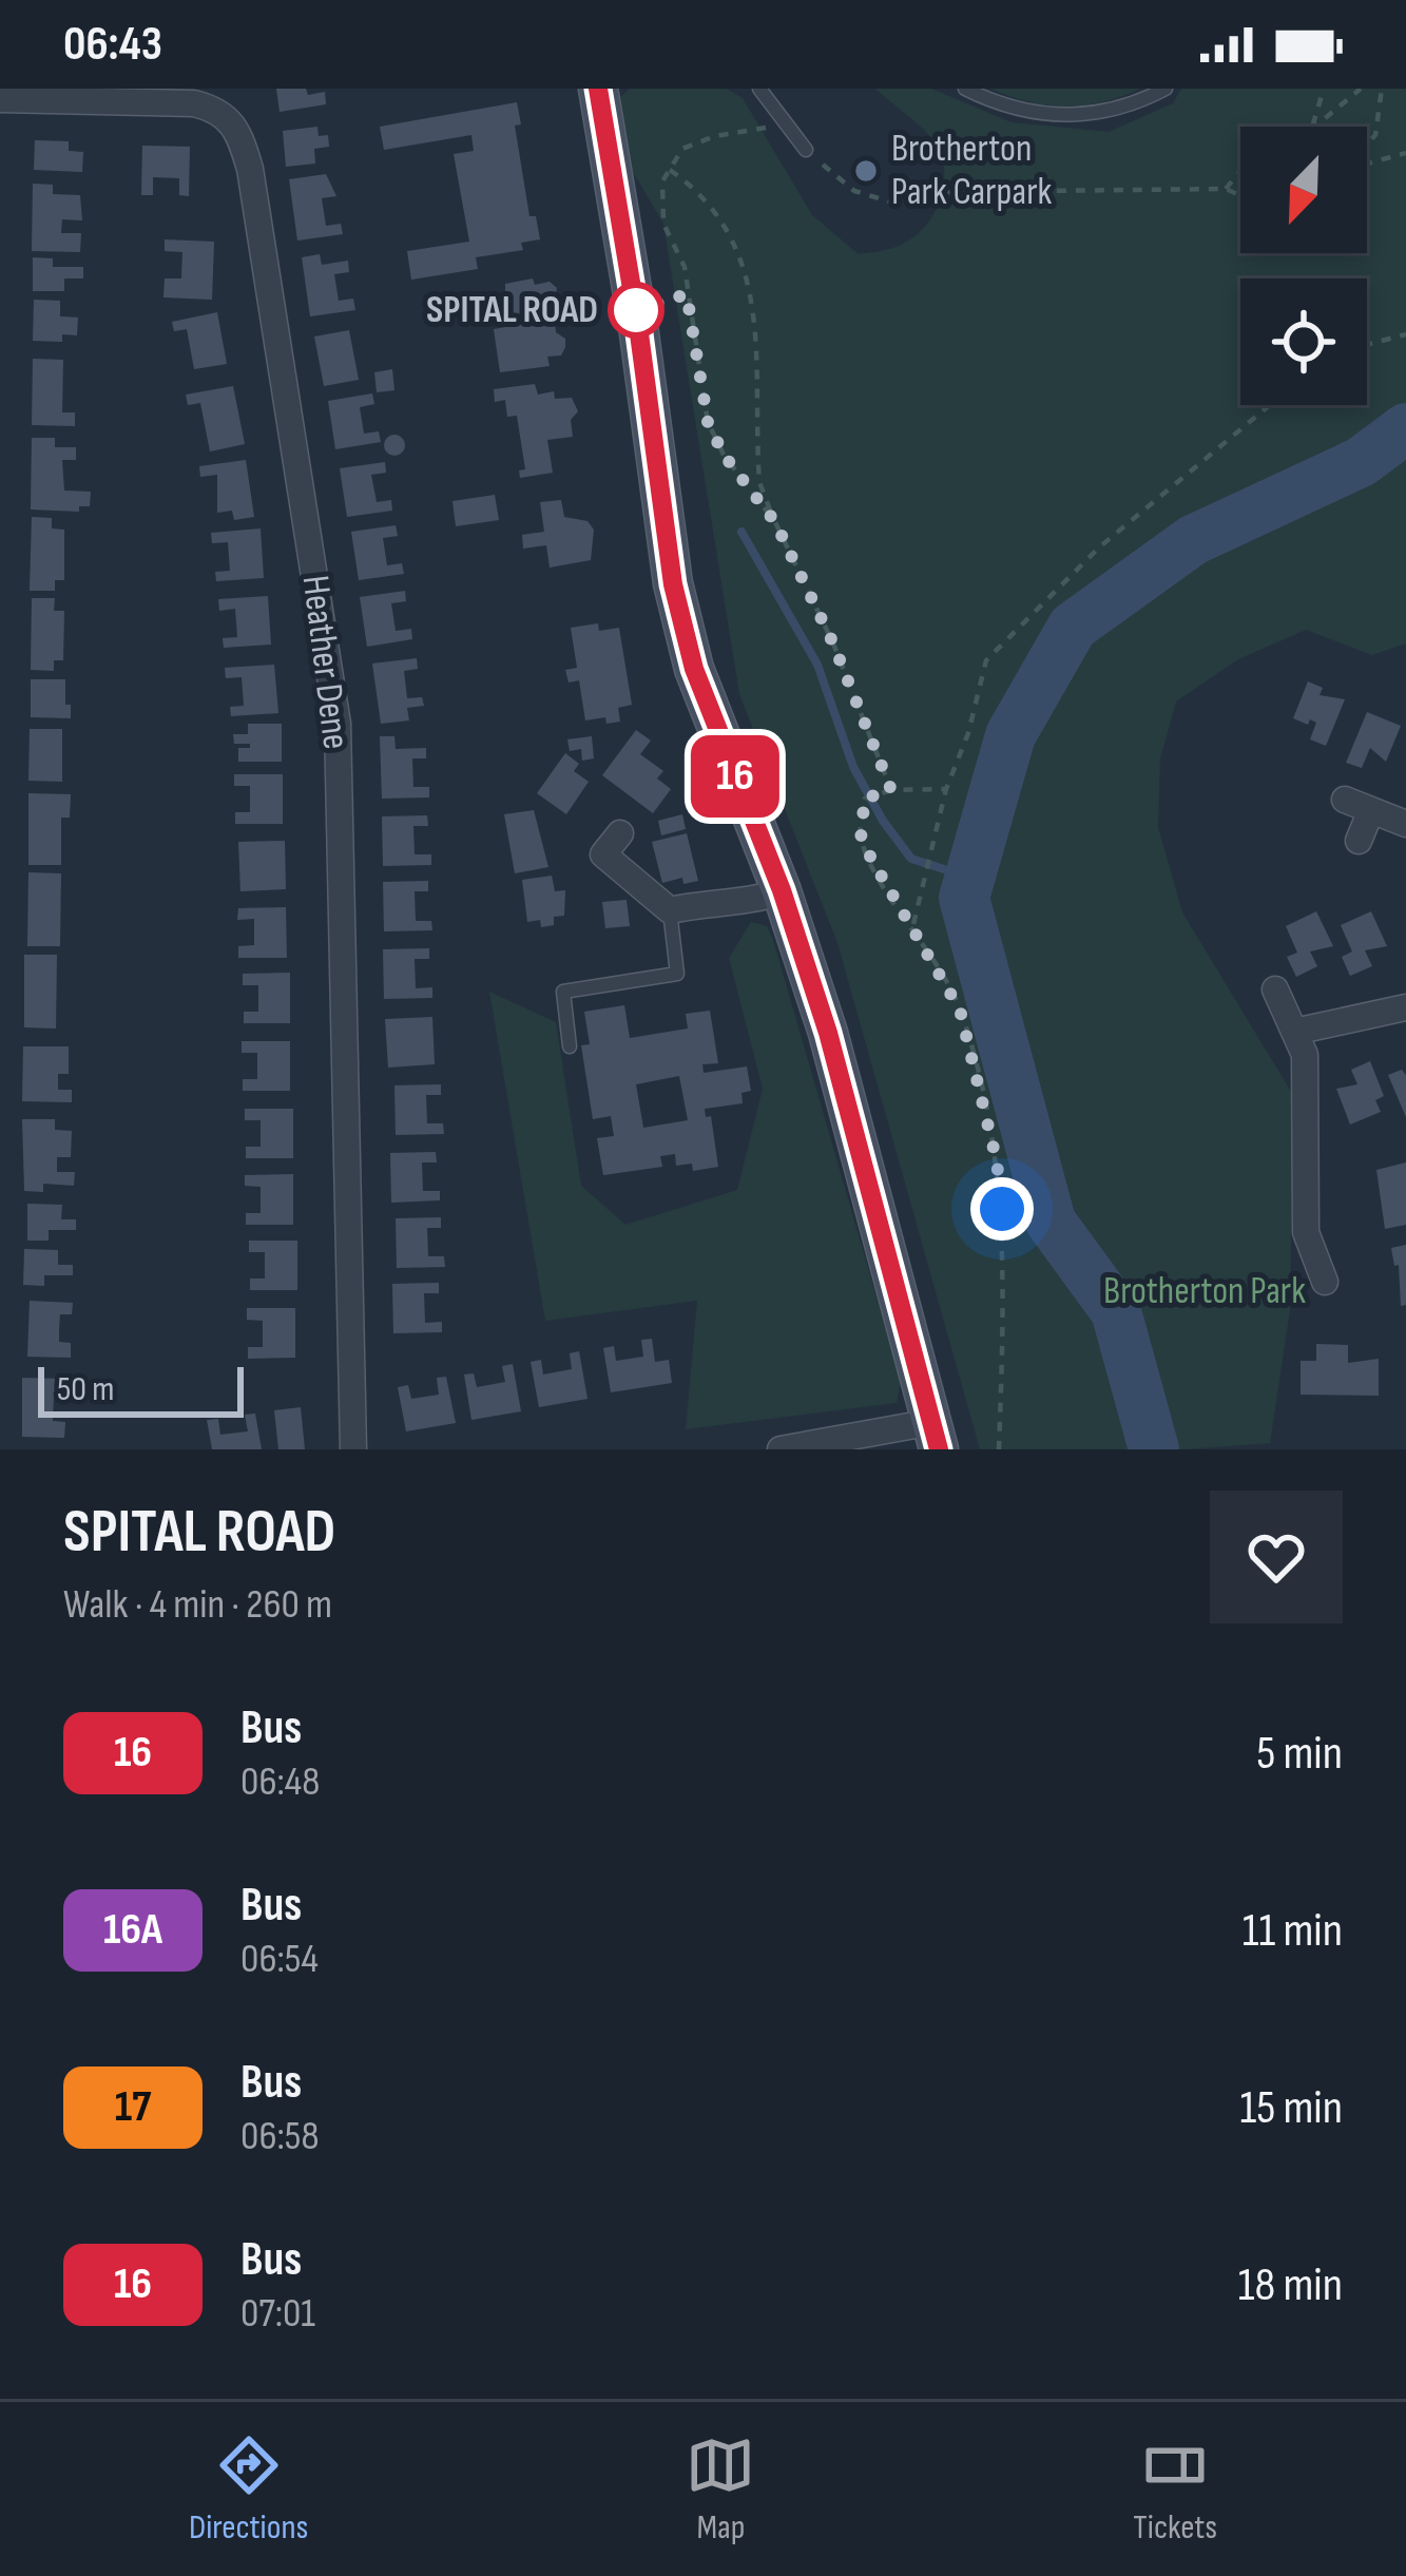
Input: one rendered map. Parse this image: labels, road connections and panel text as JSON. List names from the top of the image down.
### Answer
{
  "streets": {
    "street": ["Heather Dene"]
  },
  "parks": ["Brotherton Park"],
  "places": ["Brotherton Park Carpark", "SPITAL ROAD"],
  "lines": ["bus line 16"],
  "scale_bar": "50 m",
  "north": "bottom left",
  "page": {
    "status": "06:43",
    "on_map": "16",
    "scale": "50 m",
    "heading": ["SPITAL ROAD", "Walk · 4 min · 260 m"],
    "list": [
      {
        "mark": "16",
        "name": "Bus",
        "note": "06:48",
        "value": "5 min"
      },
      {
        "mark": "16A",
        "name": "Bus",
        "note": "06:54",
        "value": "11 min"
      },
      {
        "mark": "17",
        "name": "Bus",
        "note": "06:58",
        "value": "15 min"
      },
      {
        "mark": "16",
        "name": "Bus",
        "note": "07:01",
        "value": "18 min"
      }
    ],
    "tabs": ["Directions", "Map", "Tickets"]
  }
}
